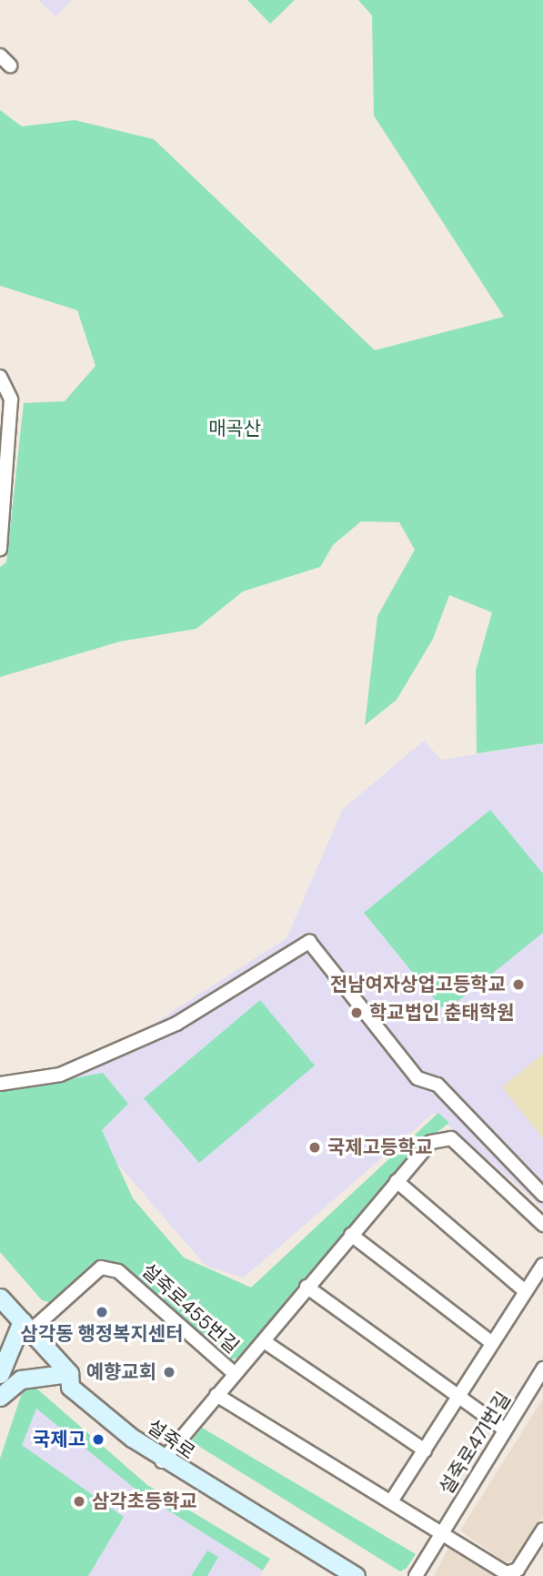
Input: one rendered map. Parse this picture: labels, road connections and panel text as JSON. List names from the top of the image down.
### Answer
{
  "streets": {
    "main road": ["설죽로"],
    "street": ["설죽로455번길", "설죽로471번길"]
  },
  "crossings": [
    ["설죽로455번길", "설죽로"]
  ],
  "parks": ["매곡산"],
  "places": [
    "전남여자상업고등학교",
    "학교법인 춘태학원",
    "국제고등학교",
    "삼각동 행정복지센터",
    "예향교회",
    "국제고",
    "삼각초등학교"
  ]
}
